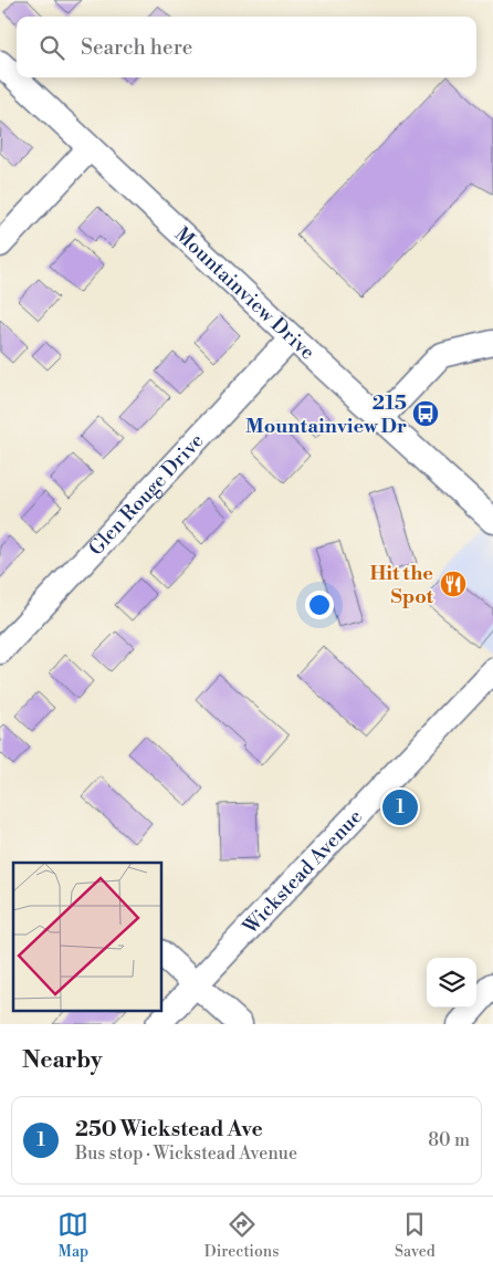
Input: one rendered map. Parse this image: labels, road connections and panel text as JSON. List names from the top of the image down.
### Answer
{
  "streets": {
    "street": ["Mountainview Drive", "Glen Rouge Drive", "Wickstead Avenue"]
  },
  "crossings": [
    ["Mountainview Drive", "Glen Rouge Drive"]
  ],
  "places": {
    "bus stop": ["215 Mountainview Dr"],
    "restaurant": ["Hit the Spot"]
  },
  "page": {
    "search": "Search here",
    "pins": "1",
    "heading": "Nearby",
    "list": [
      {
        "mark": "1",
        "name": "250 Wickstead Ave",
        "note": "Bus stop · Wickstead Avenue",
        "value": "80 m"
      }
    ],
    "nav": ["Map", "Directions", "Saved"]
  }
}
